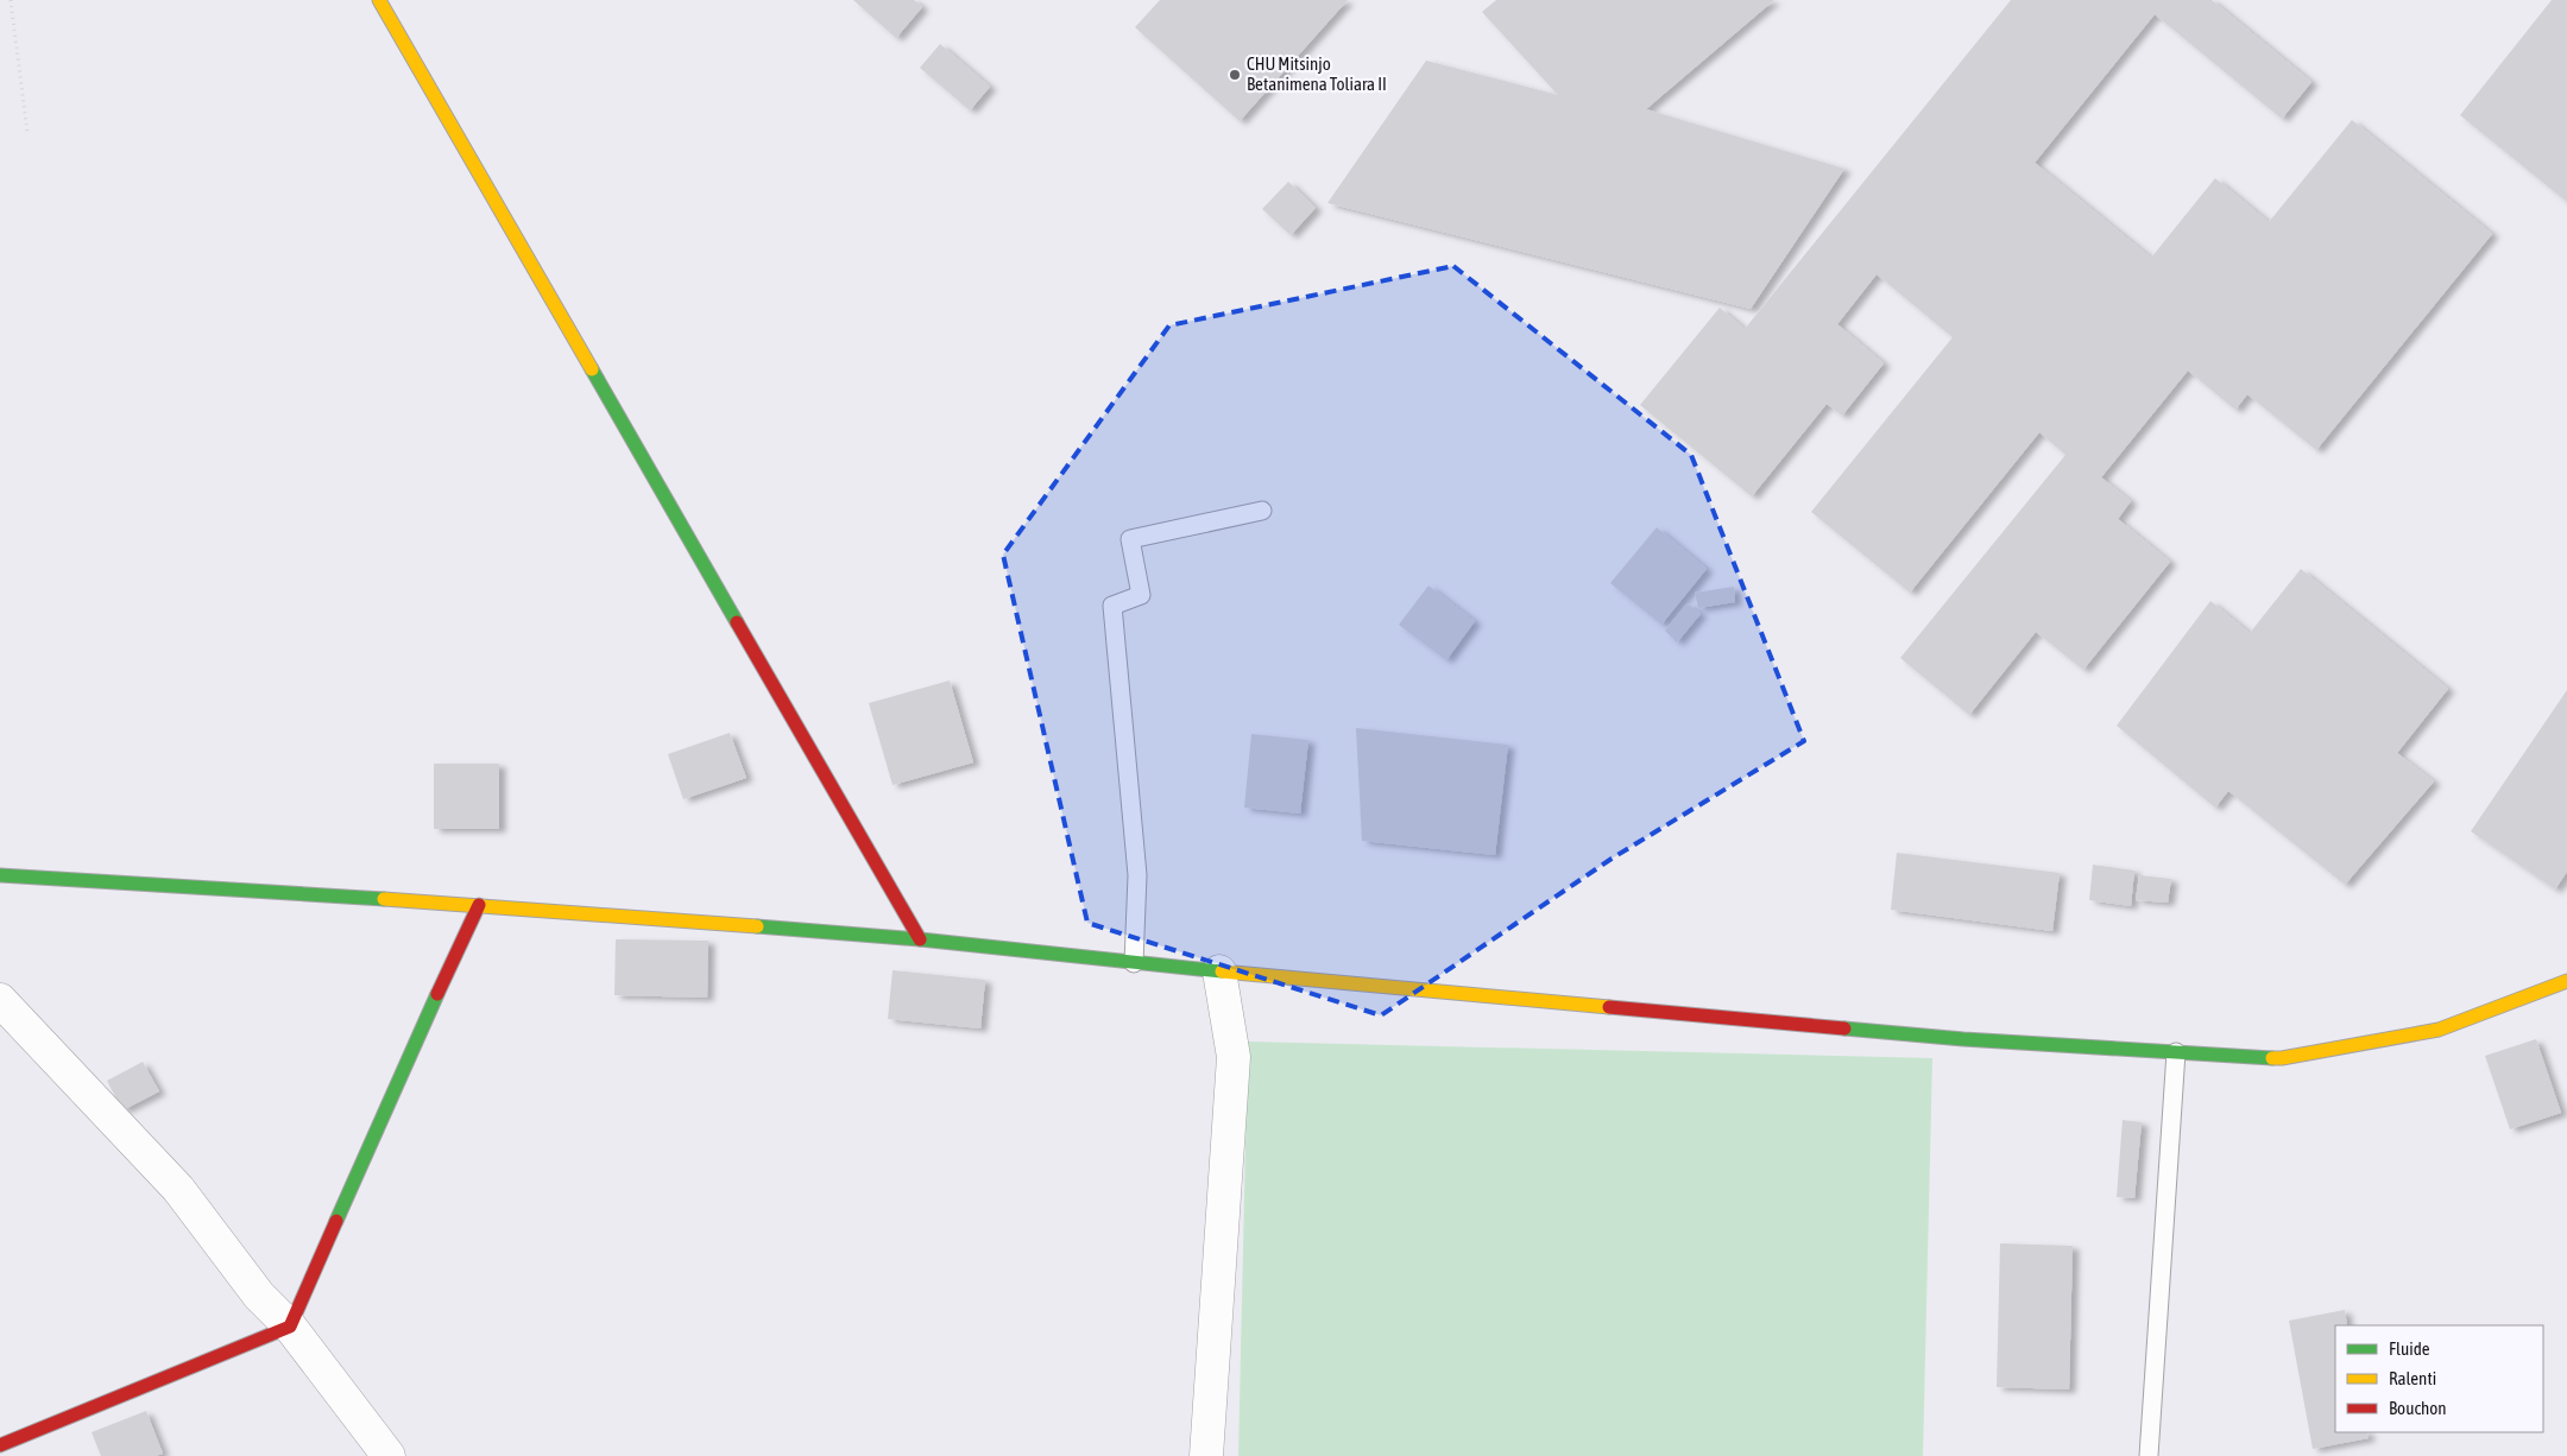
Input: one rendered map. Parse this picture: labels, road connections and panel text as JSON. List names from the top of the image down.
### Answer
{
  "places": ["CHU Mitsinjo Betanimena Toliara II"],
  "legend": ["Fluide", "Ralenti", "Bouchon"]
}
